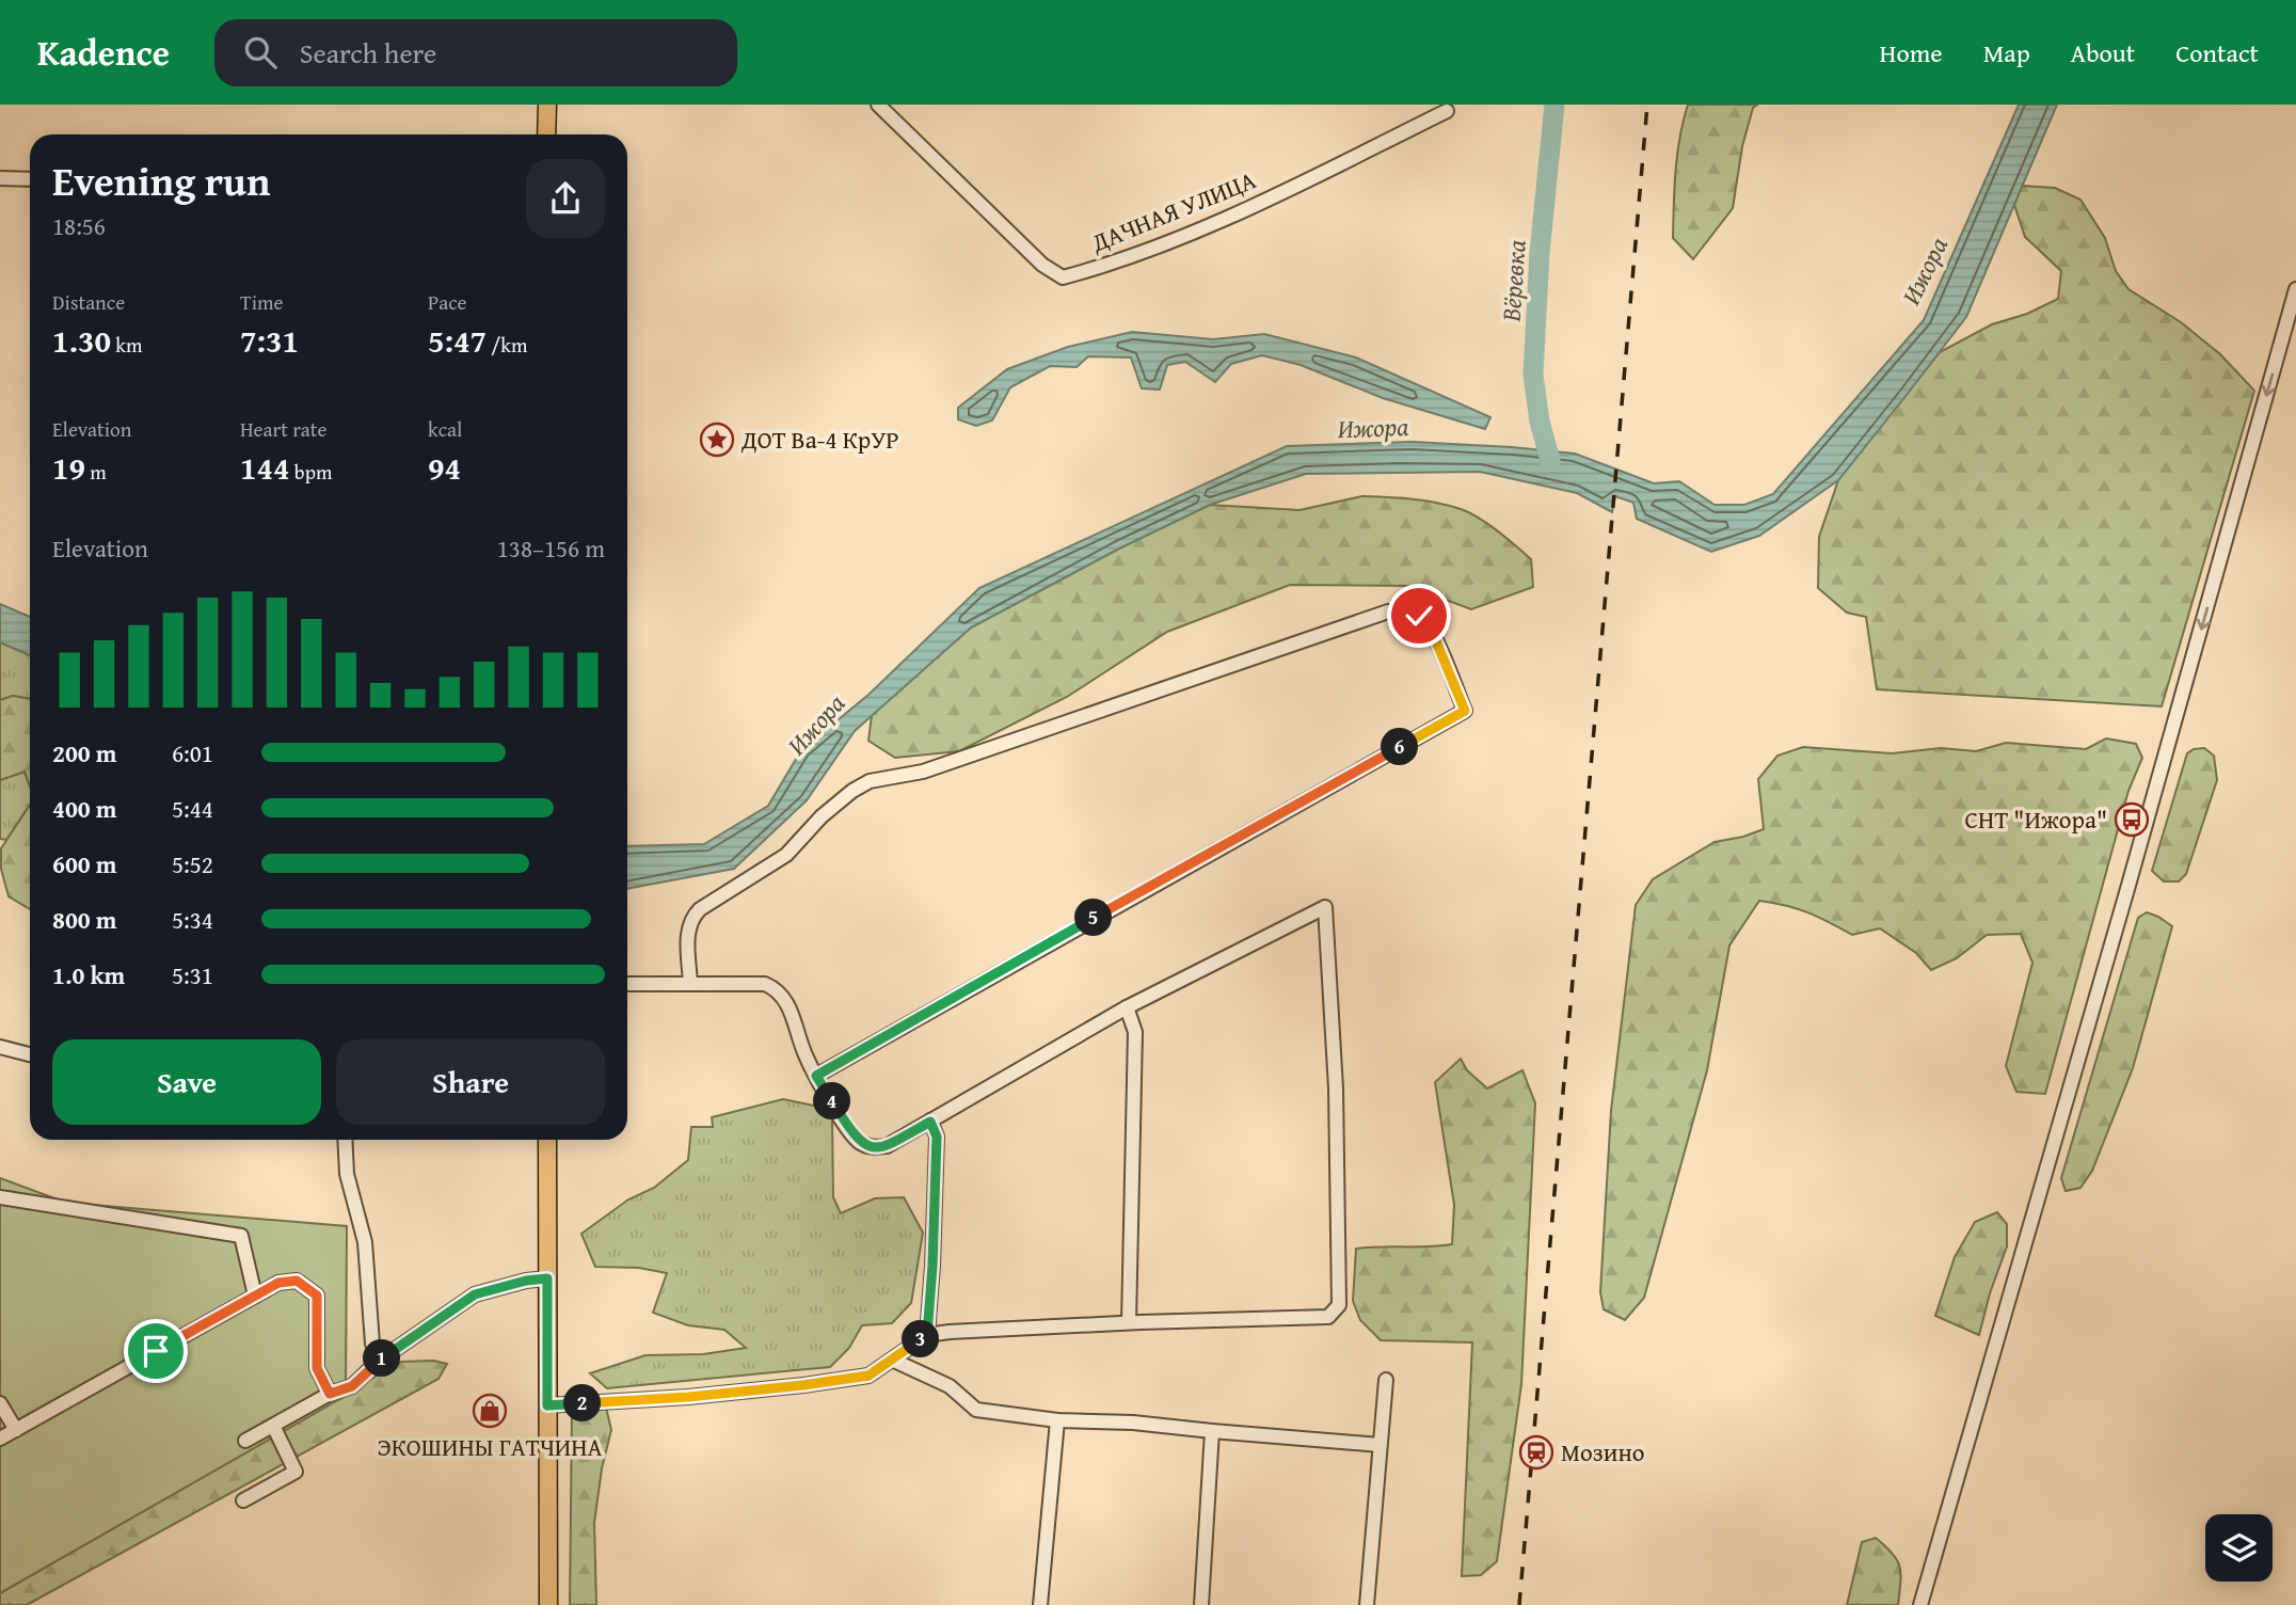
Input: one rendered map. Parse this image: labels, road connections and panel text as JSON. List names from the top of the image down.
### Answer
{
  "streets": {
    "street": ["ДАЧНАЯ УЛИЦА"]
  },
  "water": ["Ижора", "Вёревка"],
  "places": {
    "place": ["ДОТ Ва-4 КрУР"],
    "bus stop": ["СНТ \"Ижора\""],
    "shop": ["ЭКОШИНЫ ГАТЧИНА"],
    "station": ["Мозино"]
  },
  "page": {
    "header": "Kadence",
    "search": "Search here",
    "nav": [
      "Home",
      "Map",
      "About",
      "Contact"
    ],
    "heading": ["Evening run", "18:56"],
    "stats": [
      ["Distance", "1.30 km"],
      ["Time", "7:31"],
      ["Pace", "5:47 /km"],
      ["Elevation", "19 m"],
      ["Heart rate", "144 bpm"],
      ["kcal", "94"]
    ],
    "chart": ["Elevation", "138–156 m"],
    "list": [
      {
        "name": "200 m",
        "note": "6:01"
      },
      {
        "name": "400 m",
        "note": "5:44"
      },
      {
        "name": "600 m",
        "note": "5:52"
      },
      {
        "name": "800 m",
        "note": "5:34"
      },
      {
        "name": "1.0 km",
        "note": "5:31"
      }
    ],
    "pins": [
      "6",
      "5",
      "4",
      "3",
      "1",
      "2"
    ],
    "buttons": ["Save", "Share"]
  }
}
